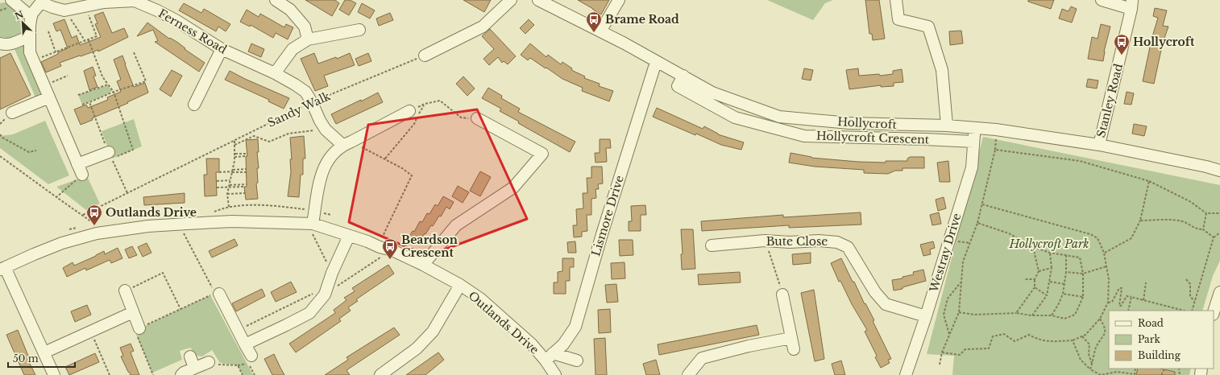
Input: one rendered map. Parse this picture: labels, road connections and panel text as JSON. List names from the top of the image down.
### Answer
{
  "streets": {
    "street": [
      "Ferness Road",
      "Stanley Road",
      "Hollycroft",
      "Hollycroft Crescent",
      "Lismore Drive",
      "Bute Close",
      "Westray Drive",
      "Outlands Drive"
    ],
    "path": ["Sandy Walk"]
  },
  "crossings": [
    ["Ferness Road", "Sandy Walk"],
    ["Stanley Road", "Hollycroft"],
    ["Hollycroft", "Hollycroft Crescent"],
    ["Hollycroft", "Lismore Drive"],
    ["Hollycroft", "Westray Drive"],
    ["Hollycroft Crescent", "Westray Drive"],
    ["Lismore Drive", "Outlands Drive"],
    ["Bute Close", "Westray Drive"]
  ],
  "parks": ["Hollycroft Park"],
  "places": {
    "bus stop": [
      "Brame Road",
      "Hollycroft",
      "Outlands Drive",
      "Beardson Crescent"
    ]
  },
  "legend": ["Road", "Park", "Building"],
  "scale_bar": "50 m",
  "north": "top left"
}
